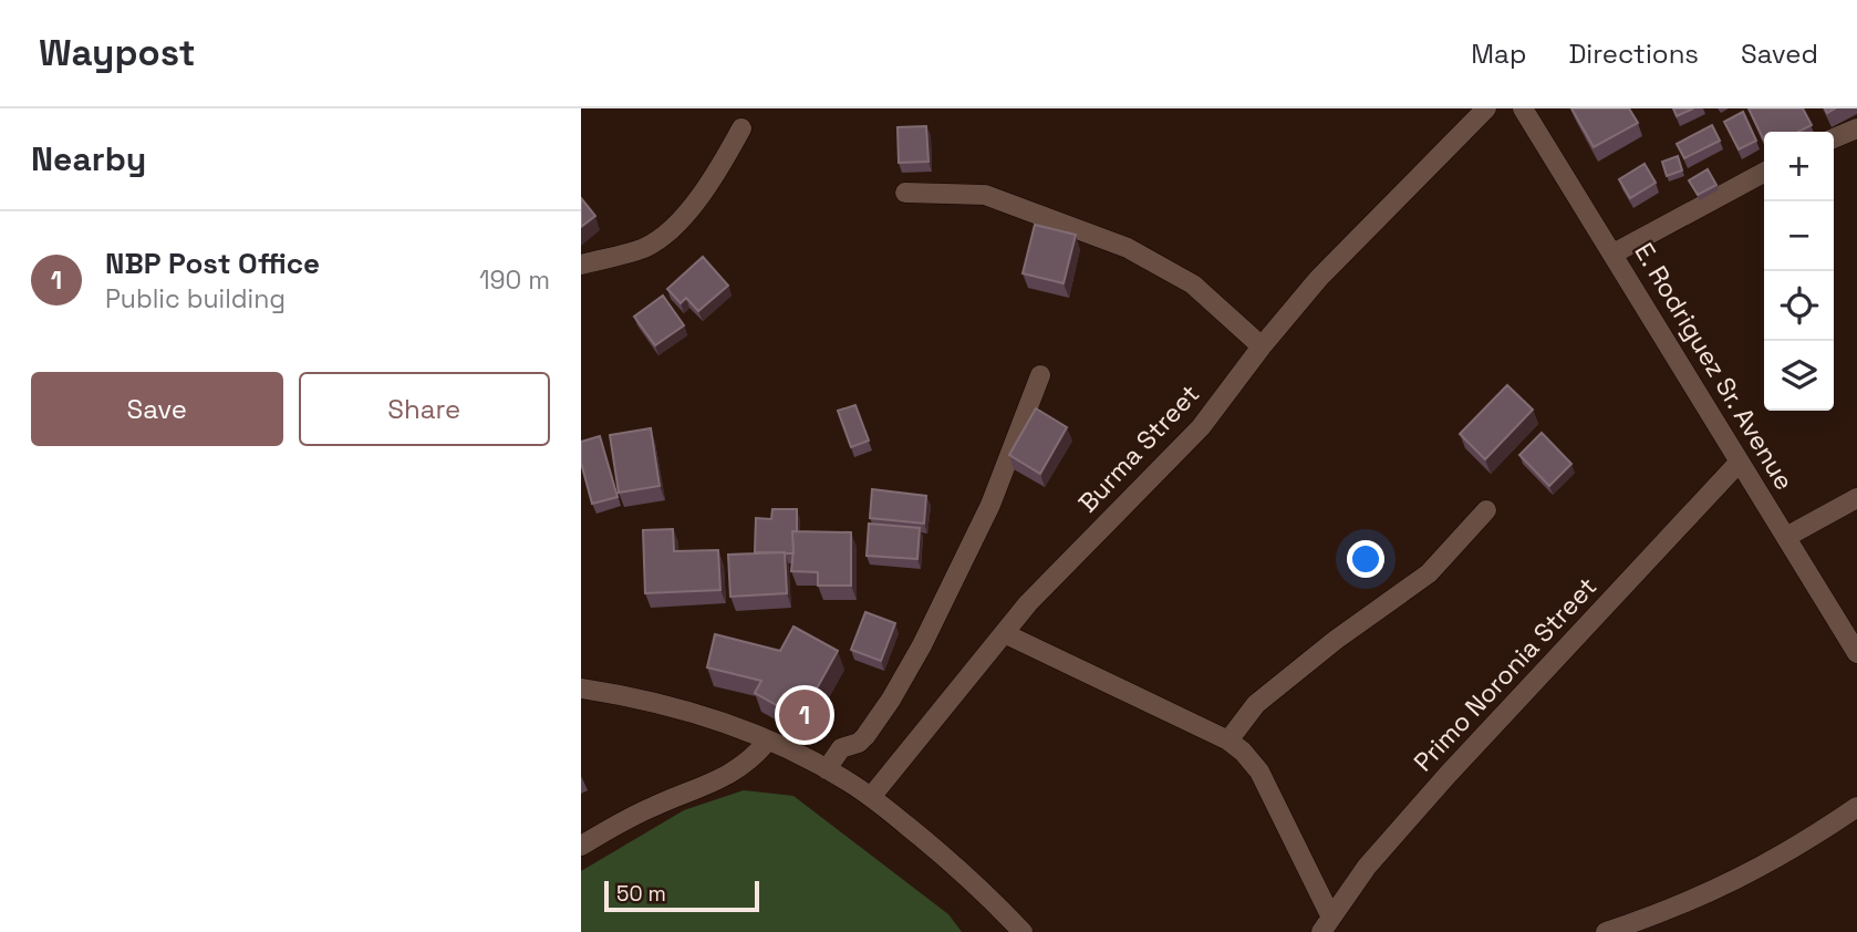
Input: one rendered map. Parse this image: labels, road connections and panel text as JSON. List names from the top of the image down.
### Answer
{
  "streets": {
    "street": ["E. Rodriguez Sr. Avenue", "Burma Street", "Primo Noronia Street"]
  },
  "crossings": [
    ["E. Rodriguez Sr. Avenue", "Primo Noronia Street"]
  ],
  "scale_bar": "50 m",
  "page": {
    "header": "Waypost",
    "nav": ["Map", "Directions", "Saved"],
    "heading": "Nearby",
    "map_buttons": ["+", "−"],
    "list": [
      {
        "mark": "1",
        "name": "NBP Post Office",
        "note": "Public building",
        "value": "190 m"
      }
    ],
    "buttons": ["Save", "Share"],
    "pins": "1",
    "scale": "50 m"
  }
}
